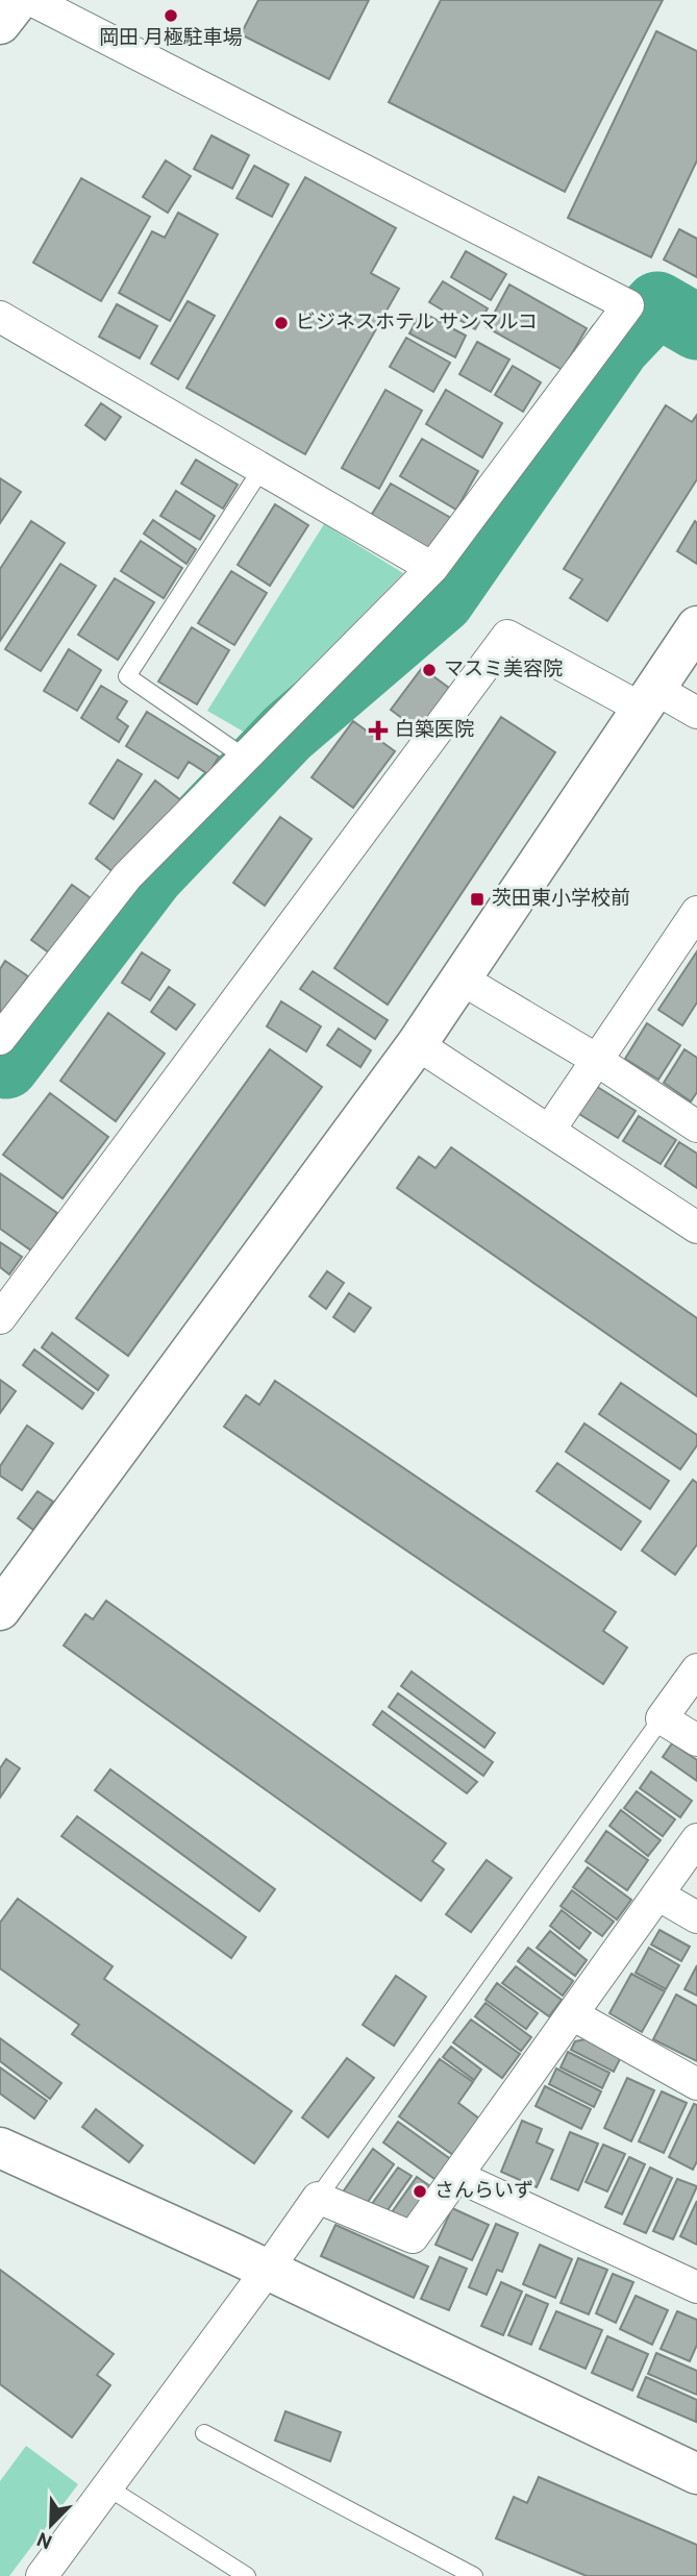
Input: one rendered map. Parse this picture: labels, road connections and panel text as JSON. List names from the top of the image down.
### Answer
{
  "places": {
    "other": [
      "岡田 月極駐車場",
      "ビジネスホテル サンマルコ",
      "マスミ美容院",
      "さんらいず"
    ],
    "health": ["白築医院"],
    "transit": ["茨田東小学校前"]
  },
  "north": "bottom left"
}
